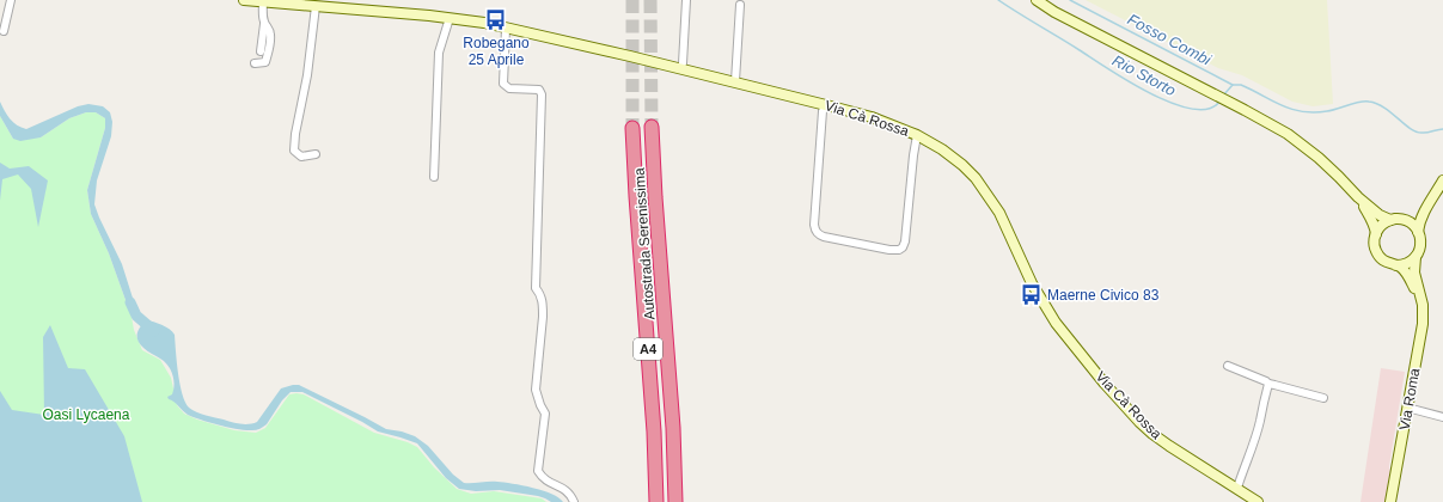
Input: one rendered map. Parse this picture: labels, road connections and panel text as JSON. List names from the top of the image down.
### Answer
{
  "streets": {
    "highway": ["Autostrada Serenissima", "A4"],
    "main road": ["Via Cà Rossa", "Via Roma"]
  },
  "water": ["Fosso Combi", "Rio Storto"],
  "parks": ["Oasi Lycaena"],
  "places": {
    "bus stop": ["Robegano 25 Aprile", "Maerne Civico 83"]
  }
}
